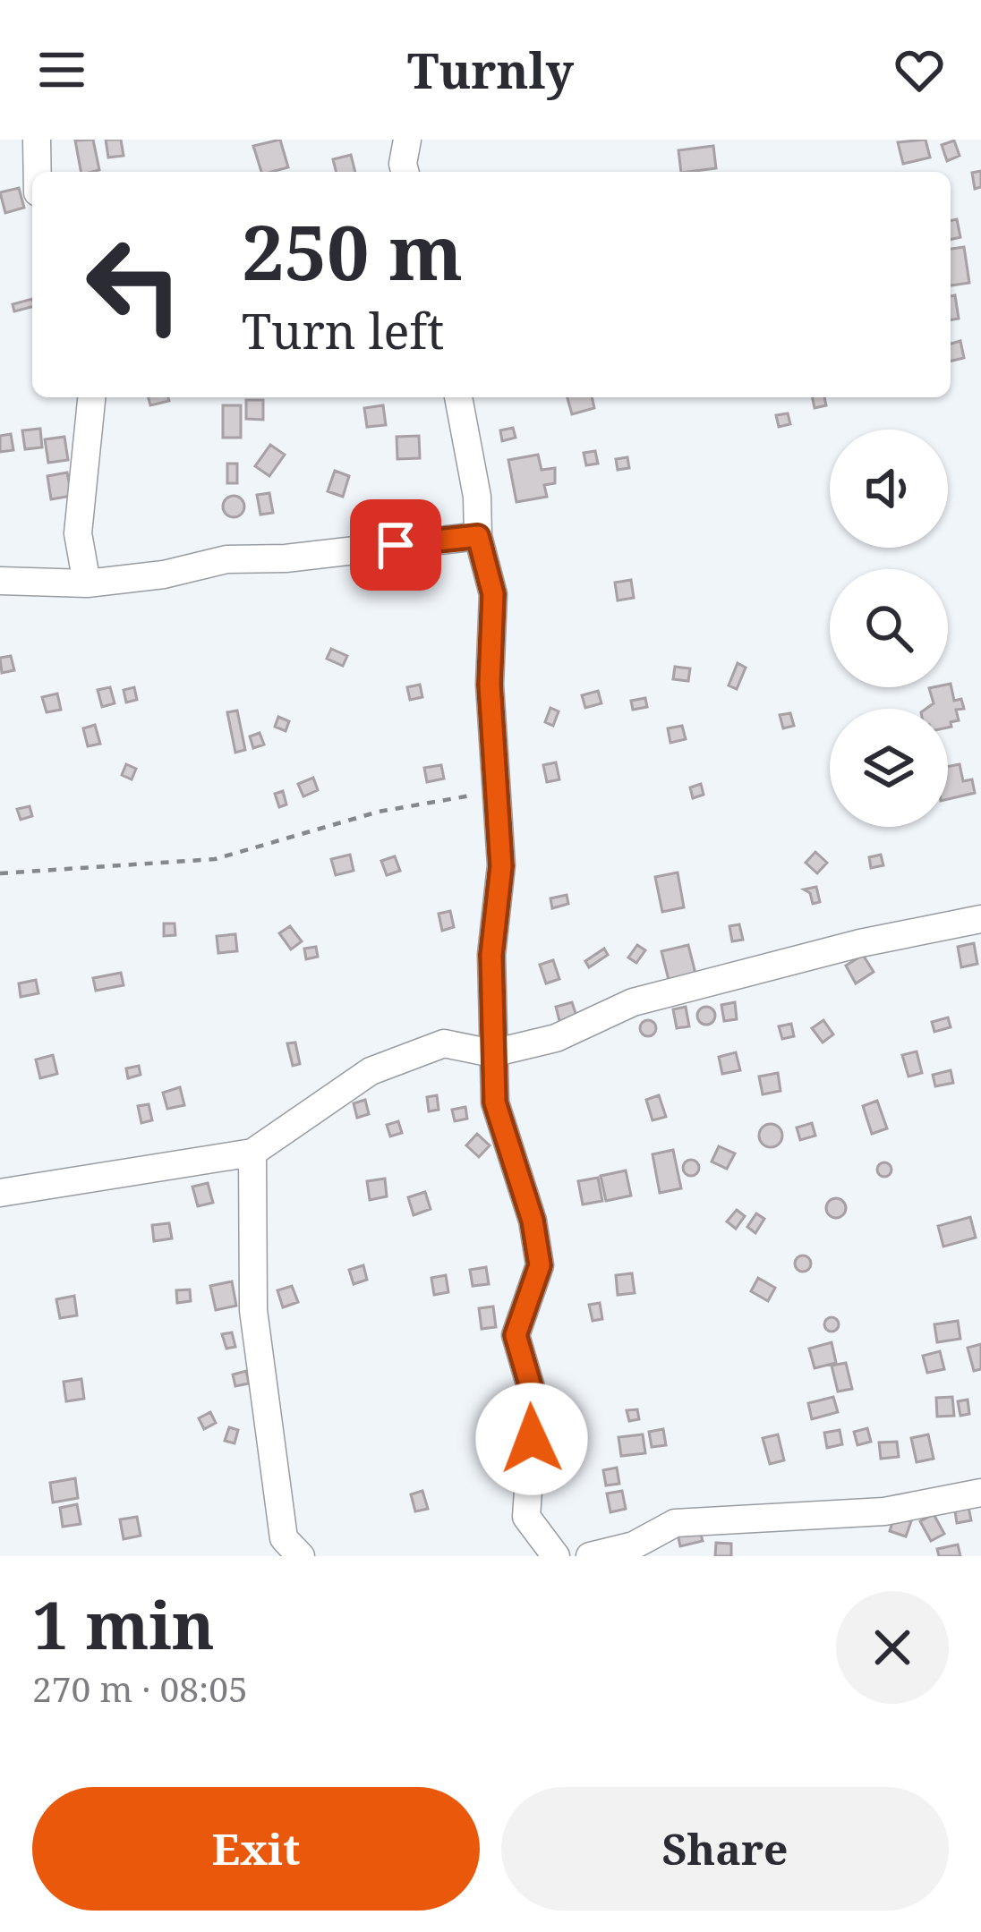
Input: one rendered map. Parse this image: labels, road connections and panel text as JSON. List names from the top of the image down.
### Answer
{
  "page": {
    "header": "Turnly",
    "turn": ["250 m", "Turn left"],
    "heading": ["1 min", "270 m · 08:05"],
    "buttons": ["Exit", "Share"]
  }
}
